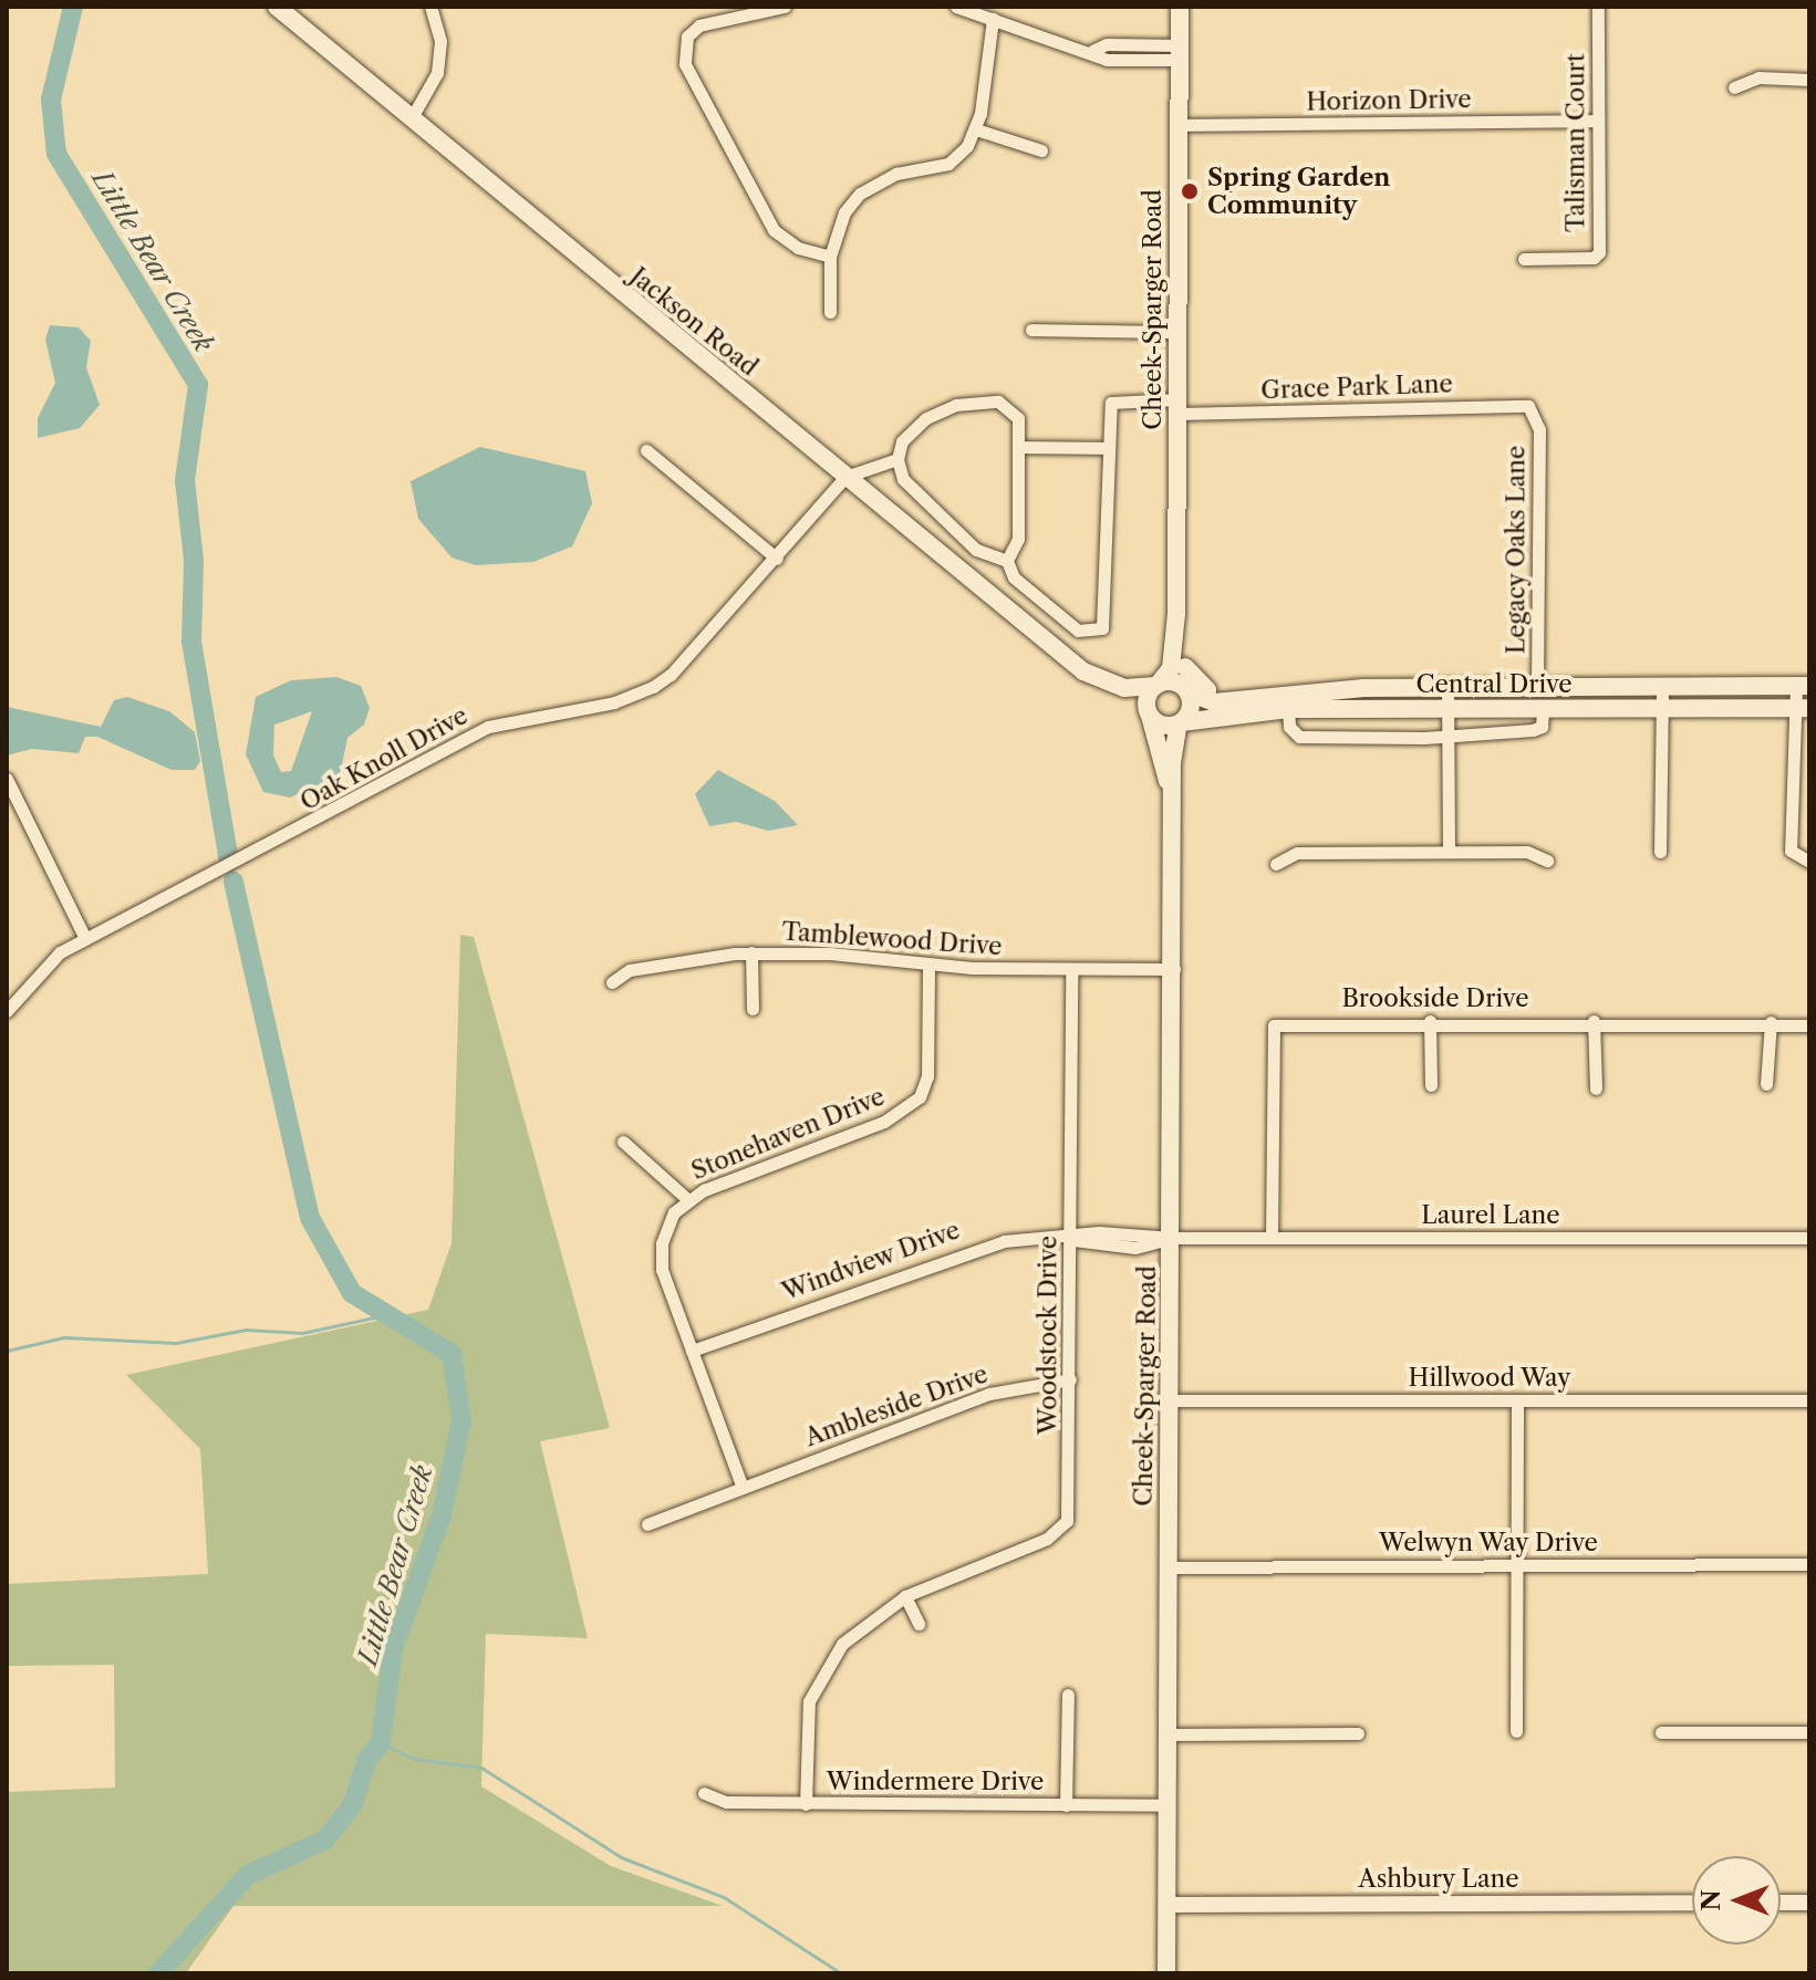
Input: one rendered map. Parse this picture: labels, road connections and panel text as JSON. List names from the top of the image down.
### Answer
{
  "streets": {
    "main road": ["Cheek-Sparger Road", "Jackson Road", "Central Drive"],
    "street": [
      "Horizon Drive",
      "Talisman Court",
      "Grace Park Lane",
      "Legacy Oaks Lane",
      "Oak Knoll Drive",
      "Tamblewood Drive",
      "Brookside Drive",
      "Stonehaven Drive",
      "Laurel Lane",
      "Windview Drive",
      "Woodstock Drive",
      "Hillwood Way",
      "Ambleside Drive",
      "Welwyn Way Drive",
      "Windermere Drive",
      "Ashbury Lane"
    ]
  },
  "crossings": [
    ["Horizon Drive", "Talisman Court"],
    ["Horizon Drive", "Cheek-Sparger Road"],
    ["Cheek-Sparger Road", "Jackson Road"],
    ["Cheek-Sparger Road", "Grace Park Lane"],
    ["Cheek-Sparger Road", "Central Drive"],
    ["Cheek-Sparger Road", "Tamblewood Drive"],
    ["Cheek-Sparger Road", "Laurel Lane"],
    ["Cheek-Sparger Road", "Windview Drive"],
    ["Cheek-Sparger Road", "Hillwood Way"],
    ["Cheek-Sparger Road", "Welwyn Way Drive"],
    ["Cheek-Sparger Road", "Windermere Drive"],
    ["Cheek-Sparger Road", "Ashbury Lane"],
    ["Jackson Road", "Central Drive"],
    ["Jackson Road", "Oak Knoll Drive"],
    ["Grace Park Lane", "Legacy Oaks Lane"],
    ["Legacy Oaks Lane", "Central Drive"],
    ["Tamblewood Drive", "Stonehaven Drive"],
    ["Tamblewood Drive", "Woodstock Drive"],
    ["Brookside Drive", "Laurel Lane"],
    ["Stonehaven Drive", "Windview Drive"],
    ["Stonehaven Drive", "Ambleside Drive"],
    ["Laurel Lane", "Windview Drive"],
    ["Windview Drive", "Woodstock Drive"],
    ["Woodstock Drive", "Ambleside Drive"],
    ["Woodstock Drive", "Windermere Drive"]
  ],
  "water": ["Little Bear Creek"],
  "places": ["Spring Garden Community"],
  "north": "left"
}
